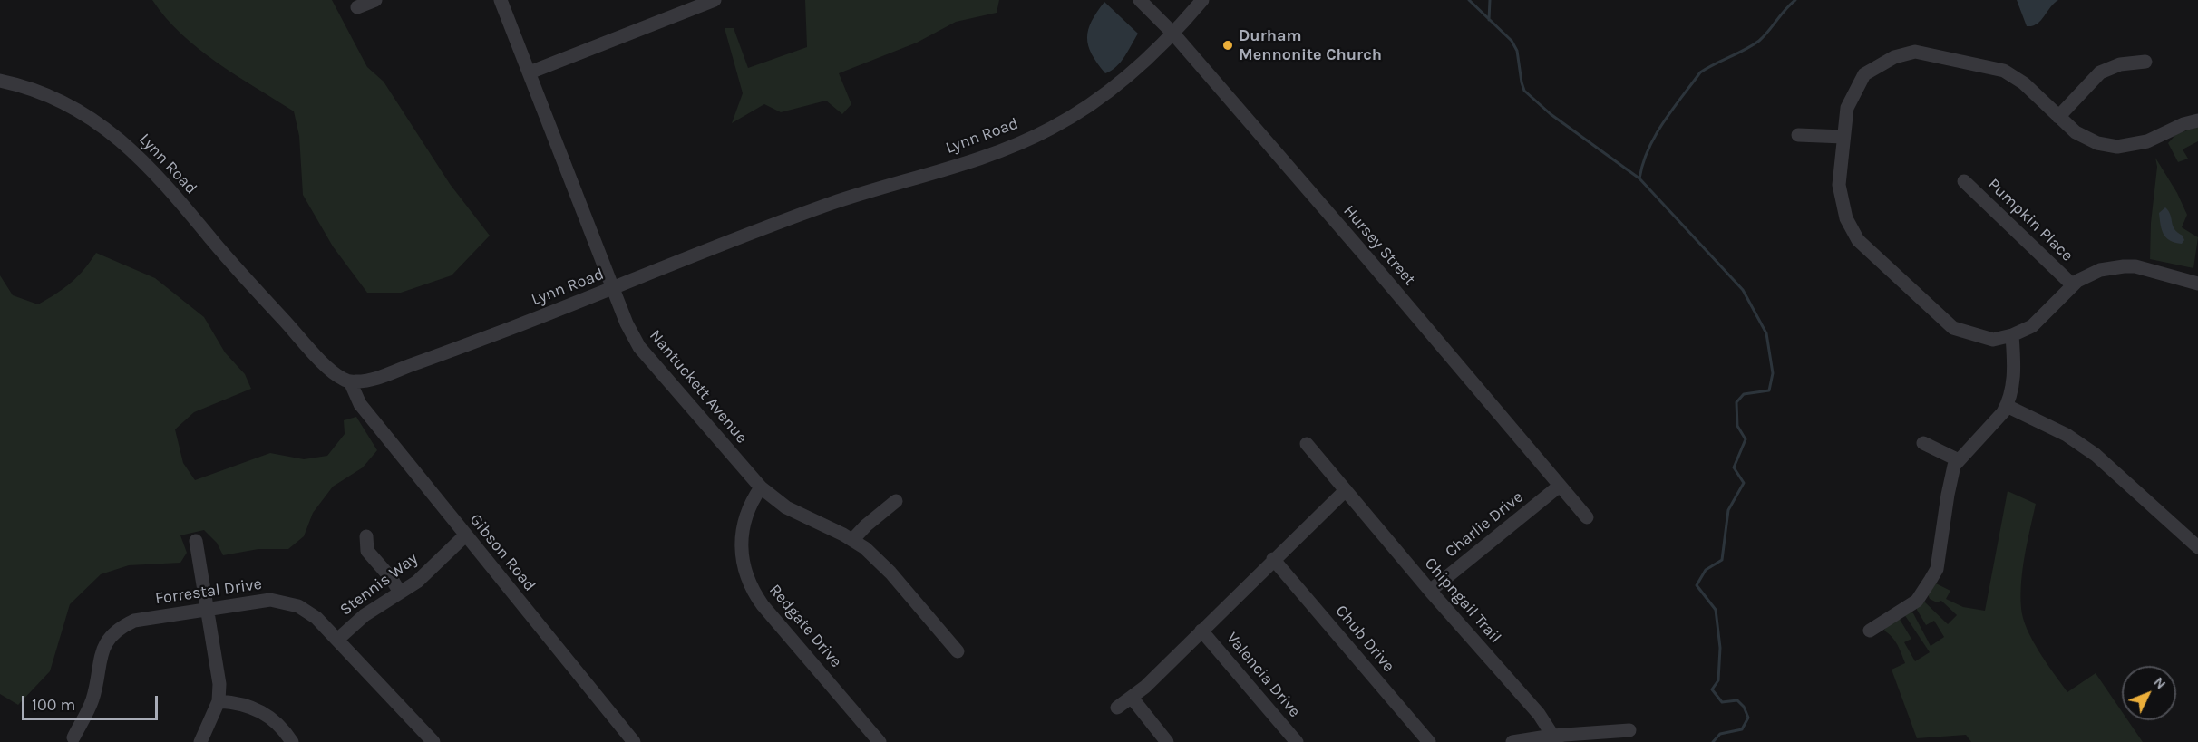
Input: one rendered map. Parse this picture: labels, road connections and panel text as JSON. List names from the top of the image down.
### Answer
{
  "streets": {
    "street": [
      "Lynn Road",
      "Pumpkin Place",
      "Hursey Street",
      "Nantuckett Avenue",
      "Charlie Drive",
      "Gibson Road",
      "Stennis Way",
      "Forrestal Drive",
      "Chipngail Trail",
      "Redgate Drive",
      "Chub Drive",
      "Valencia Drive"
    ]
  },
  "crossings": [
    ["Lynn Road", "Hursey Street"],
    ["Lynn Road", "Nantuckett Avenue"],
    ["Lynn Road", "Gibson Road"],
    ["Hursey Street", "Charlie Drive"],
    ["Nantuckett Avenue", "Redgate Drive"],
    ["Charlie Drive", "Chipngail Trail"],
    ["Gibson Road", "Stennis Way"],
    ["Stennis Way", "Forrestal Drive"]
  ],
  "places": ["Durham Mennonite Church"],
  "scale_bar": "100 m",
  "north": "top right"
}
